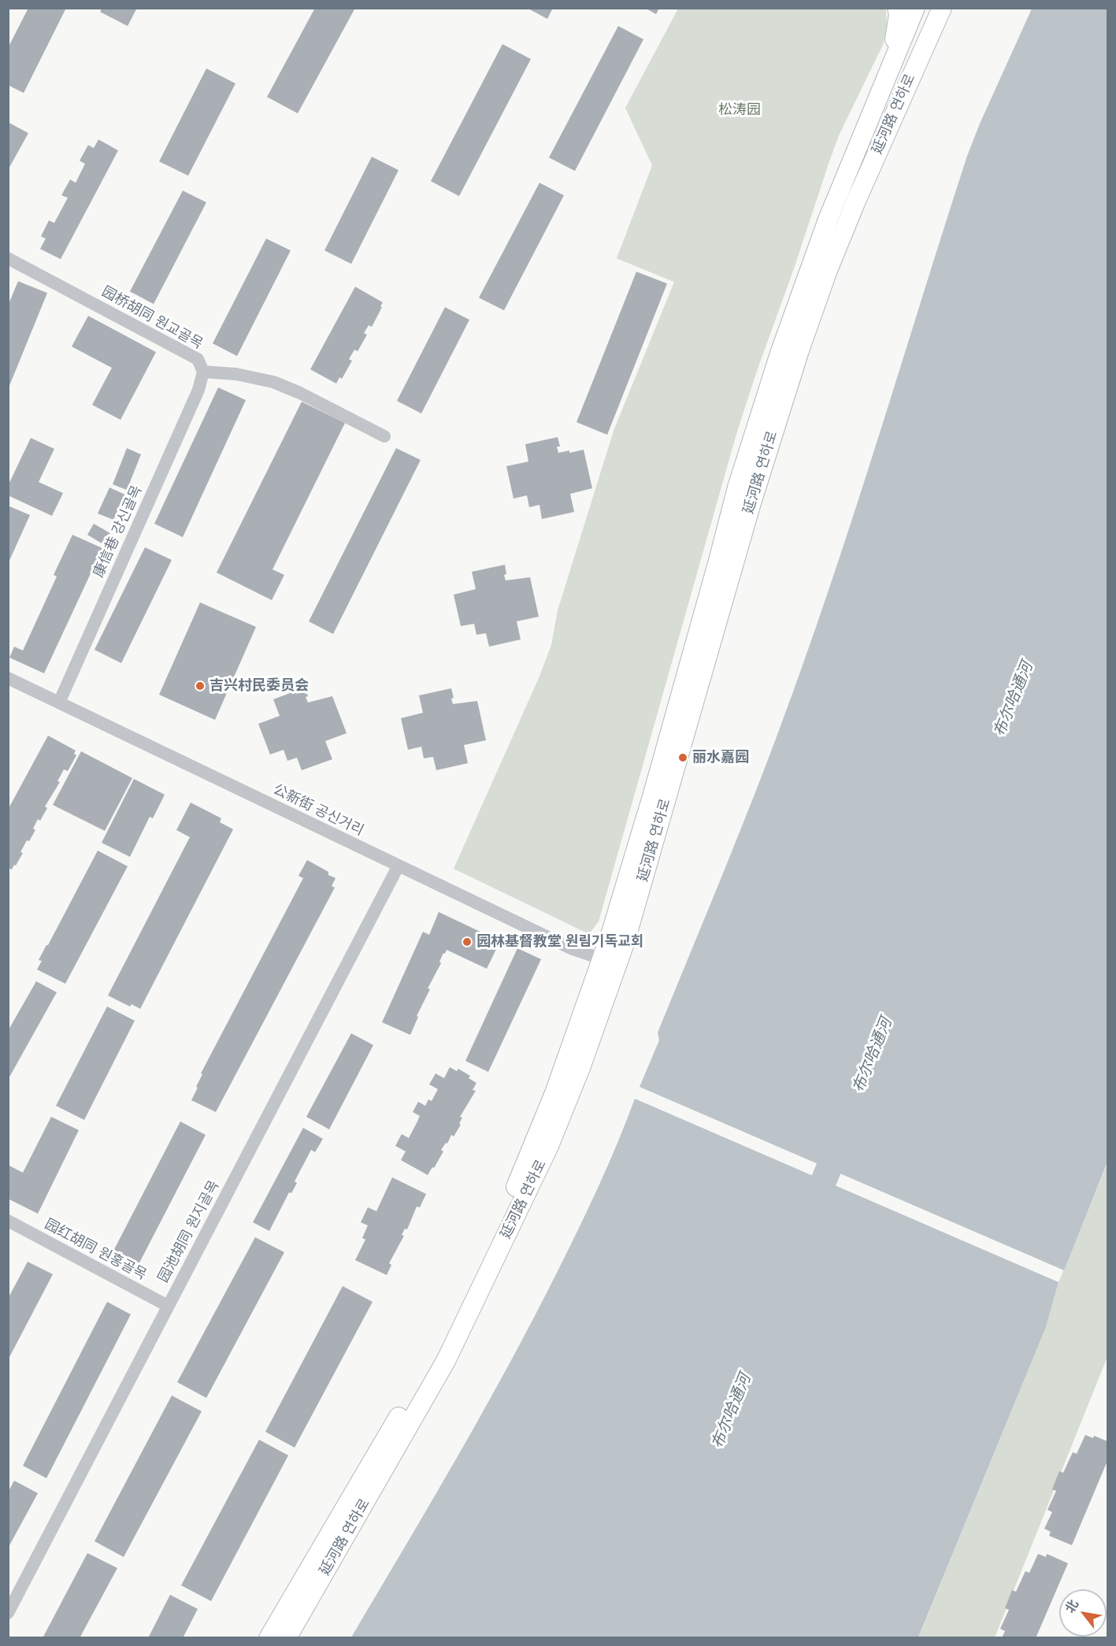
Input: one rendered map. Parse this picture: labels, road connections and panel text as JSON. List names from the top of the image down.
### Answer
{
  "streets": {
    "main road": ["延河路 연하로"],
    "street": [
      "园桥胡同 원교골목",
      "康信巷 강신골목",
      "公新街 공신거리",
      "园池胡同 원지골목",
      "园红胡同 원홍골목"
    ]
  },
  "crossings": [
    ["延河路 연하로", "公新街 공신거리"],
    ["园桥胡同 원교골목", "康信巷 강신골목"],
    ["康信巷 강신골목", "公新街 공신거리"],
    ["公新街 공신거리", "园池胡同 원지골목"],
    ["园池胡同 원지골목", "园红胡同 원홍골목"]
  ],
  "water": ["布尔哈通河"],
  "parks": ["松涛园"],
  "places": ["吉兴村民委员会", "丽水嘉园", "园林基督教堂 원림기독교회"],
  "north": "top left"
}
